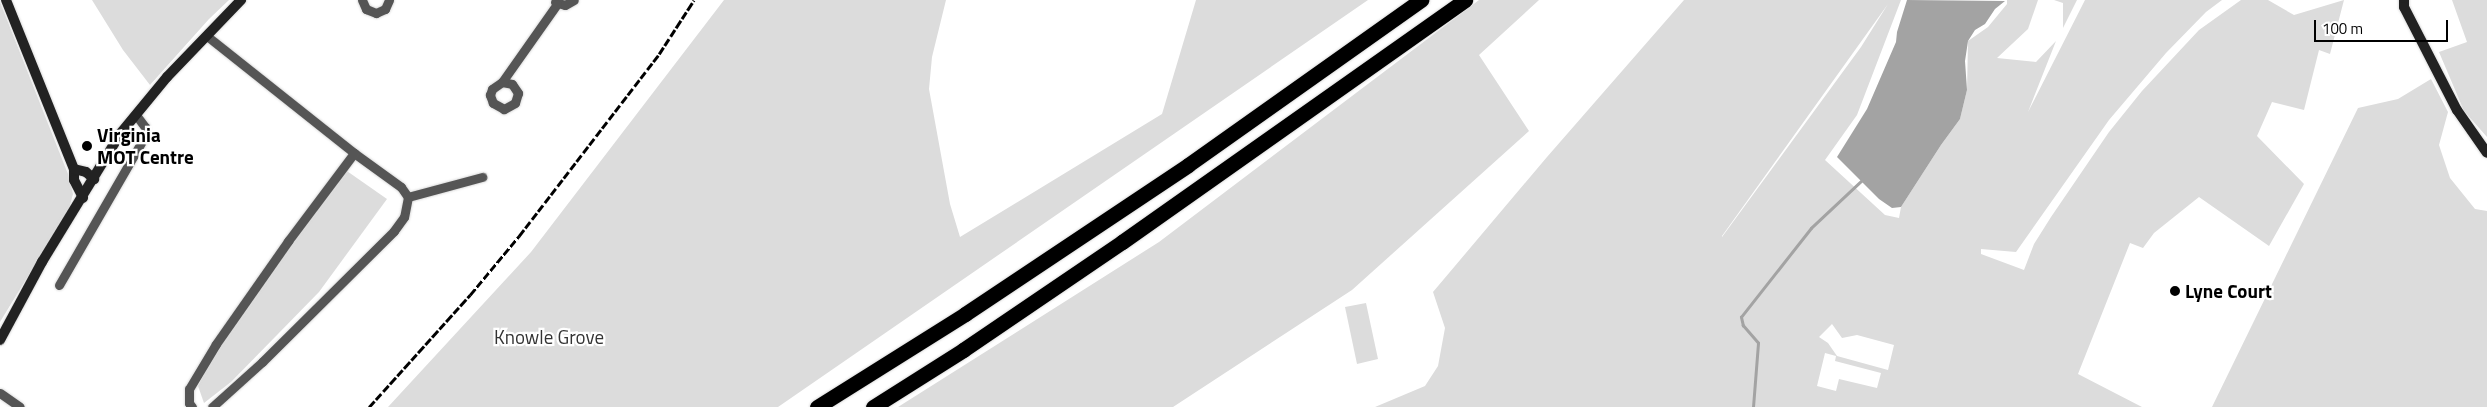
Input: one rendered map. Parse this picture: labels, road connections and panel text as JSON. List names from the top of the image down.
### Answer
{
  "parks": ["Knowle Grove"],
  "places": ["Virginia MOT Centre", "Lyne Court"],
  "scale_bar": "100 m"
}
